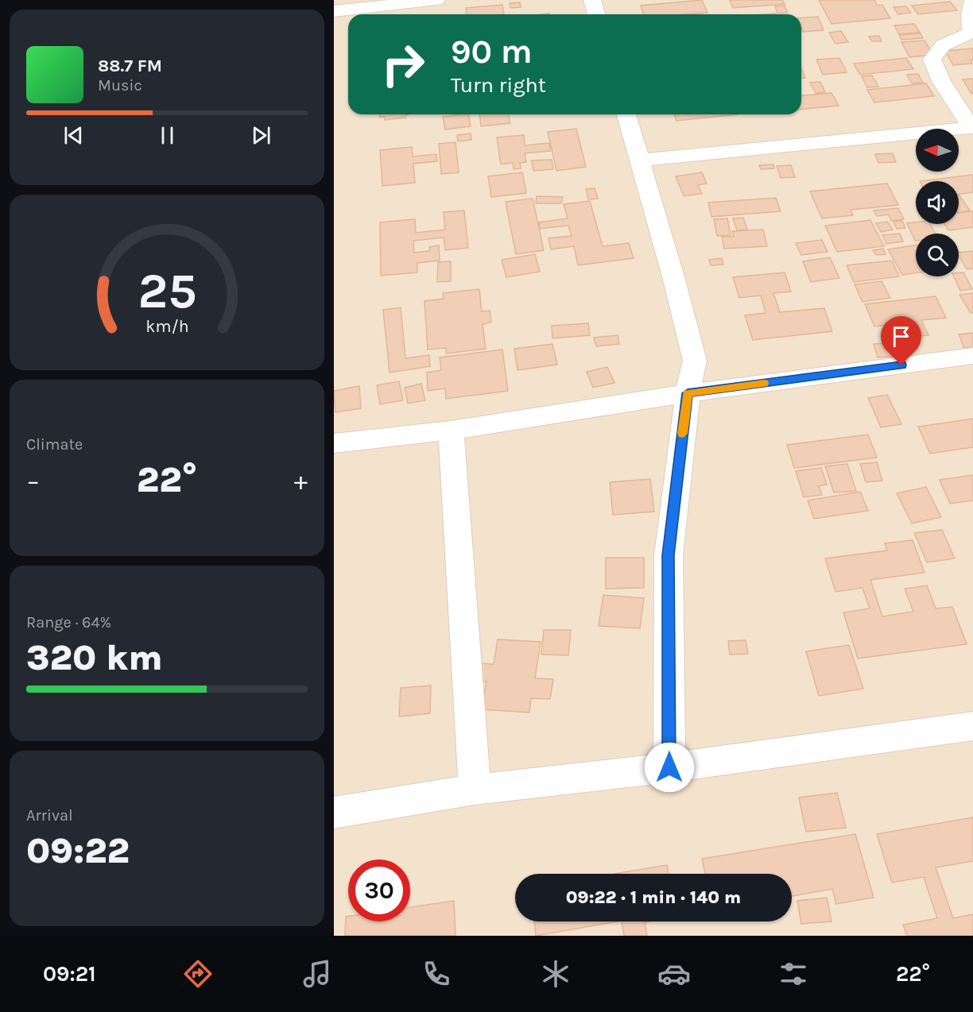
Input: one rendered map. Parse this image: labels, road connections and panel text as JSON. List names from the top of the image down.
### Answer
{
  "north": "left",
  "page": {
    "turn": ["90 m", "Turn right"],
    "song": ["88.7 FM", "Music"],
    "tile": [
      "Climate",
      ["Range · 64%", "320 km"],
      ["Arrival", "09:22"]
    ],
    "heat": ["−", "22°", "+"],
    "limit": "30",
    "trip": "09:22 · 1 min · 140 m",
    "tabs": ["09:21", "22°"],
    "gauge": ["25", "km/h"]
  }
}
